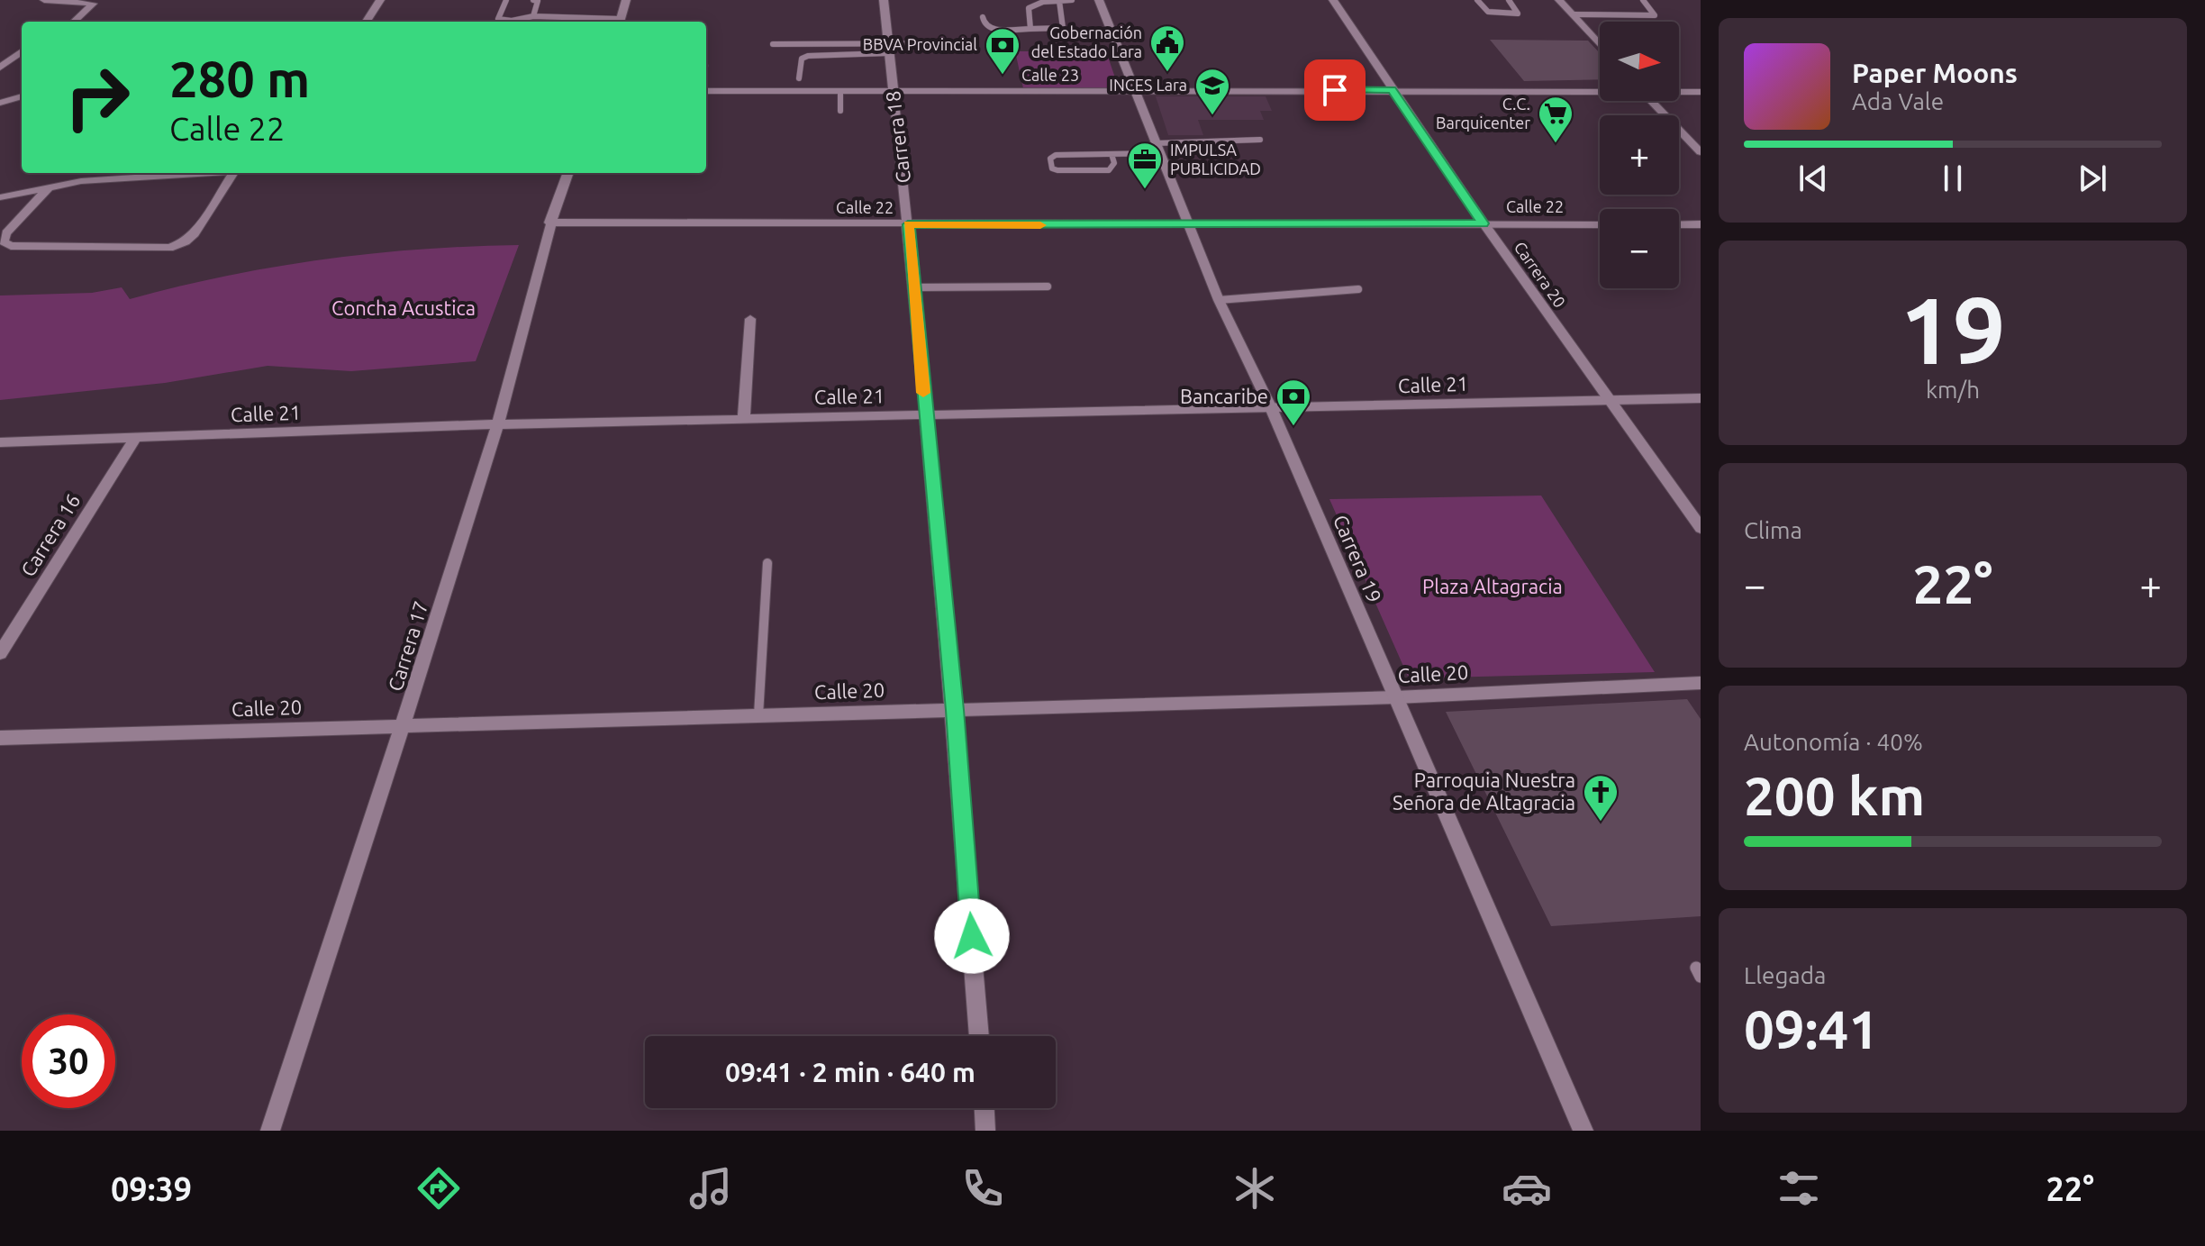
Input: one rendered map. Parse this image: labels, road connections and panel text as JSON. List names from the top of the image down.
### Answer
{
  "streets": {
    "street": [
      "Calle 23",
      "Carrera 18",
      "Calle 22",
      "Carrera 20",
      "Calle 21",
      "Carrera 16",
      "Carrera 19",
      "Carrera 17",
      "Calle 20"
    ]
  },
  "crossings": [
    ["Calle 23", "Carrera 18"],
    ["Calle 23", "Carrera 20"],
    ["Calle 23", "Carrera 19"],
    ["Carrera 18", "Calle 22"],
    ["Carrera 18", "Calle 21"],
    ["Carrera 18", "Calle 20"],
    ["Calle 22", "Carrera 20"],
    ["Calle 22", "Carrera 19"],
    ["Calle 22", "Carrera 17"],
    ["Carrera 20", "Calle 21"],
    ["Calle 21", "Carrera 16"],
    ["Calle 21", "Carrera 19"],
    ["Calle 21", "Carrera 17"],
    ["Carrera 19", "Calle 20"],
    ["Carrera 17", "Calle 20"]
  ],
  "parks": ["Concha Acustica", "Plaza Altagracia"],
  "places": {
    "public building": ["Gobernación del Estado Lara"],
    "bank": ["BBVA Provincial", "Bancaribe"],
    "school or university": ["INCES Lara"],
    "supermarket": ["C.C. Barquicenter"],
    "office": ["IMPULSA PUBLICIDAD"],
    "church": ["Parroquia Nuestra Señora de Altagracia"]
  },
  "north": "right",
  "page": {
    "map_buttons": ["+", "−"],
    "turn": ["280 m", "Calle 22"],
    "song": ["Paper Moons", "Ada Vale"],
    "tile": [
      ["19", "km/h"],
      "Clima",
      ["Autonomía · 40%", "200 km"],
      ["Llegada", "09:41"]
    ],
    "heat": ["−", "22°", "+"],
    "limit": "30",
    "trip": "09:41 · 2 min · 640 m",
    "tabs": ["09:39", "22°"]
  }
}
